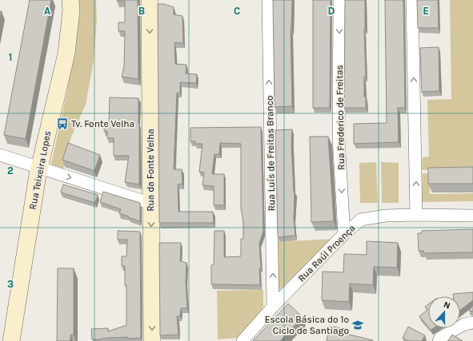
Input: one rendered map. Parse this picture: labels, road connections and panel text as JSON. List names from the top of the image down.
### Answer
{
  "streets": {
    "street": [
      "Rua Frederico de Freitas",
      "Rua Luís de Freitas Branco",
      "Rua Teixeira Lopes",
      "Rua da Fonte Velha",
      "Rua Raúl Proença"
    ]
  },
  "crossings": [
    ["Rua Frederico de Freitas", "Rua Raúl Proença"],
    ["Rua Luís de Freitas Branco", "Rua Raúl Proença"]
  ],
  "one_way": ["Rua Luís de Freitas Branco", "Rua da Fonte Velha"],
  "places": {
    "bus stop": ["Tv. Fonte Velha"],
    "school or university": ["Escola Básica do 1º Ciclo de Santiago"]
  },
  "north": "top",
  "grid": {
    "columns": [
      "A",
      "B",
      "C",
      "D",
      "E"
    ],
    "rows": ["1", "2", "3"]
  }
}
